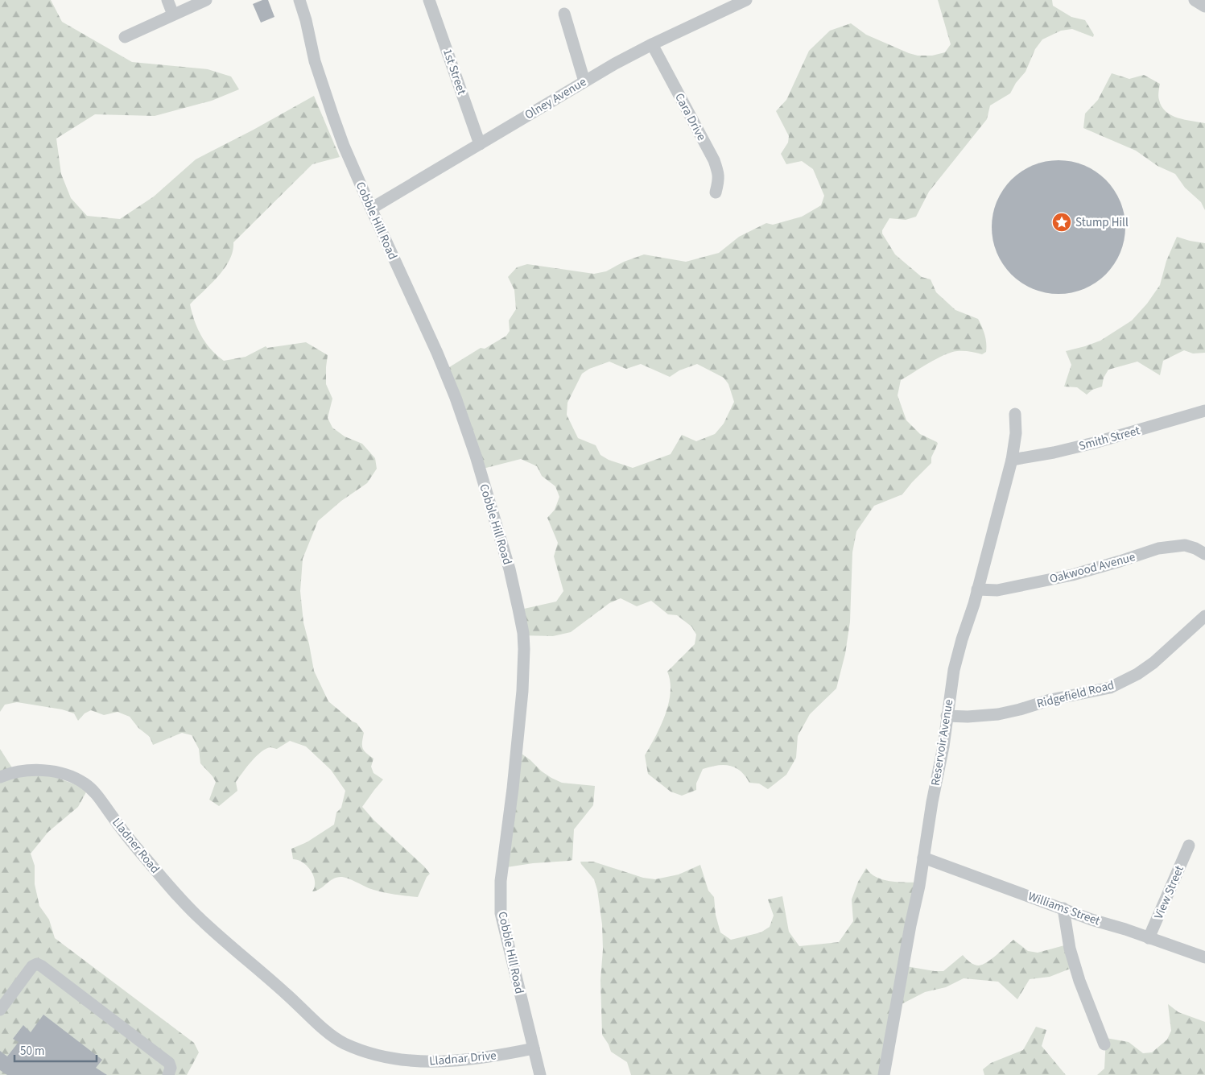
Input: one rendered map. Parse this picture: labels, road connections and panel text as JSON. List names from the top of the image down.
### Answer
{
  "streets": {
    "street": [
      "1st Street",
      "Olney Avenue",
      "Cara Drive",
      "Cobble Hill Road",
      "Smith Street",
      "Oakwood Avenue",
      "Ridgefield Road",
      "Reservoir Avenue",
      "Lladner Road",
      "View Street",
      "Williams Street",
      "Lladnar Drive"
    ]
  },
  "crossings": [
    ["1st Street", "Olney Avenue"],
    ["Olney Avenue", "Cara Drive"],
    ["Olney Avenue", "Cobble Hill Road"],
    ["Cobble Hill Road", "Lladnar Drive"],
    ["Smith Street", "Reservoir Avenue"],
    ["Oakwood Avenue", "Reservoir Avenue"],
    ["Ridgefield Road", "Reservoir Avenue"],
    ["Reservoir Avenue", "Williams Street"],
    ["Lladner Road", "Lladnar Drive"],
    ["View Street", "Williams Street"]
  ],
  "places": {
    "place": ["Stump Hill"]
  },
  "scale_bar": "50 m"
}
